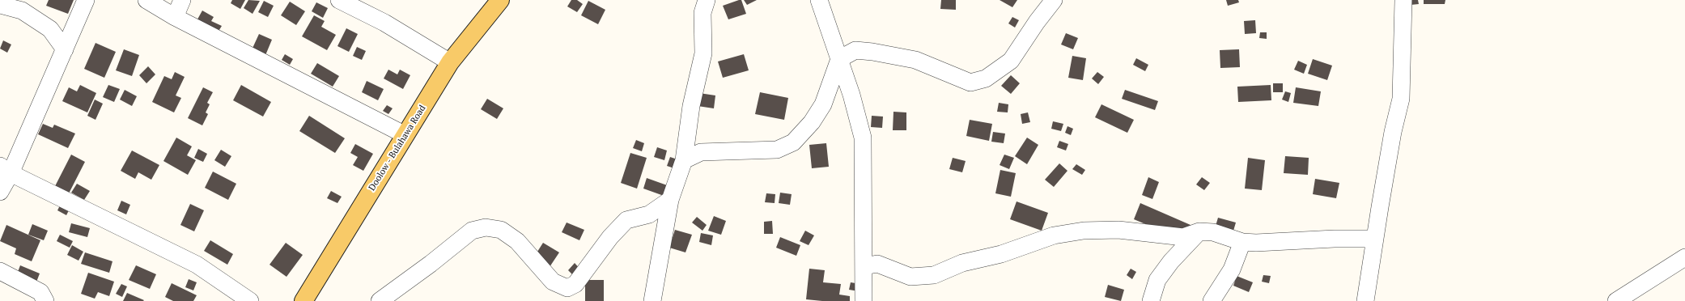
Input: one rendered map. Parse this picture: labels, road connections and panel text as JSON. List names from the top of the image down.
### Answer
{
  "streets": {
    "main road": ["Doolow - Bulahawa Road"]
  }
}
